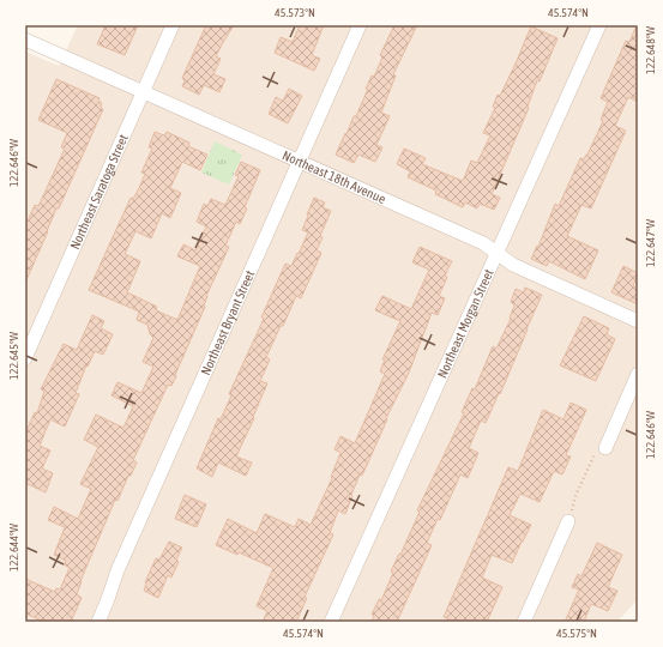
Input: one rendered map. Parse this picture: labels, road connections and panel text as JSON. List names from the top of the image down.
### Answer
{
  "streets": {
    "street": [
      "Northeast 18th Avenue",
      "Northeast Saratoga Street",
      "Northeast Bryant Street",
      "Northeast Morgan Street"
    ]
  },
  "crossings": [
    ["Northeast 18th Avenue", "Northeast Saratoga Street"],
    ["Northeast 18th Avenue", "Northeast Bryant Street"],
    ["Northeast 18th Avenue", "Northeast Morgan Street"]
  ],
  "coordinates": [
    "45.573°N",
    "45.574°N",
    "122.648°W",
    "122.646°W",
    "122.647°W",
    "122.645°W",
    "122.644°W",
    "45.575°N"
  ]
}
